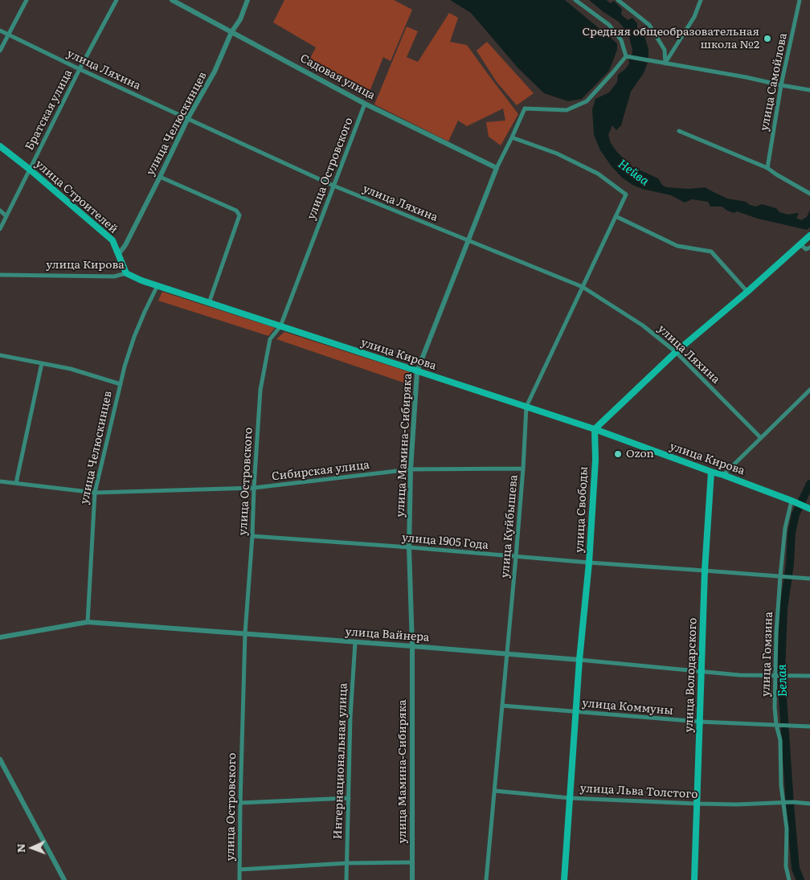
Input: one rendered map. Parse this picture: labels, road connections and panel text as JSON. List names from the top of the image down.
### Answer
{
  "streets": {
    "main road": [
      "улица Строителей",
      "улица Кирова",
      "улица Свободы",
      "улица Володарского"
    ],
    "street": [
      "улица Ляхина",
      "Садовая улица",
      "улица Самойлова",
      "Братская улица",
      "улица Челюскинцев",
      "улица Островского",
      "улица Мамина-Сибиряка",
      "Сибирская улица",
      "улица Куйбышева",
      "улица 1905 Года",
      "улица Вайнера",
      "улица Гомзина",
      "улица Коммуны",
      "Интернациональная улица",
      "улица Льва Толстого"
    ]
  },
  "crossings": [
    ["улица Ляхина", "Братская улица"],
    ["улица Ляхина", "улица Челюскинцев"],
    ["улица Ляхина", "улица Островского"],
    ["улица Ляхина", "улица Мамина-Сибиряка"],
    ["улица Ляхина", "улица Куйбышева"],
    ["Садовая улица", "улица Челюскинцев"],
    ["Садовая улица", "улица Островского"],
    ["Садовая улица", "улица Мамина-Сибиряка"],
    ["Братская улица", "улица Строителей"],
    ["улица Челюскинцев", "улица Строителей"],
    ["улица Челюскинцев", "улица Кирова"],
    ["улица Челюскинцев", "Сибирская улица"],
    ["улица Челюскинцев", "улица Вайнера"],
    ["улица Островского", "улица Кирова"],
    ["улица Островского", "Сибирская улица"],
    ["улица Островского", "улица 1905 Года"],
    ["улица Островского", "улица Вайнера"],
    ["улица Строителей", "улица Кирова"],
    ["улица Кирова", "улица Мамина-Сибиряка"],
    ["улица Кирова", "улица Свободы"],
    ["улица Кирова", "улица Куйбышева"],
    ["улица Кирова", "улица Гомзина"],
    ["улица Кирова", "улица Володарского"],
    ["улица Мамина-Сибиряка", "Сибирская улица"],
    ["улица Мамина-Сибиряка", "улица Куйбышева"],
    ["улица Мамина-Сибиряка", "улица 1905 Года"],
    ["улица Мамина-Сибиряка", "улица Вайнера"],
    ["Сибирская улица", "улица Куйбышева"],
    ["улица Свободы", "улица 1905 Года"],
    ["улица Свободы", "улица Вайнера"],
    ["улица Свободы", "улица Коммуны"],
    ["улица Свободы", "улица Льва Толстого"],
    ["улица Куйбышева", "улица 1905 Года"],
    ["улица Куйбышева", "улица Вайнера"],
    ["улица Куйбышева", "улица Коммуны"],
    ["улица Куйбышева", "улица Льва Толстого"],
    ["улица 1905 Года", "улица Гомзина"],
    ["улица 1905 Года", "улица Володарского"],
    ["улица Вайнера", "улица Гомзина"],
    ["улица Вайнера", "улица Володарского"],
    ["улица Вайнера", "Интернациональная улица"],
    ["улица Гомзина", "улица Коммуны"],
    ["улица Гомзина", "улица Льва Толстого"],
    ["улица Володарского", "улица Коммуны"],
    ["улица Володарского", "улица Льва Толстого"]
  ],
  "water": ["Нейва", "Белая"],
  "places": ["Средняя общеобразовательная школа №2", "Ozon"],
  "north": "left"
}
